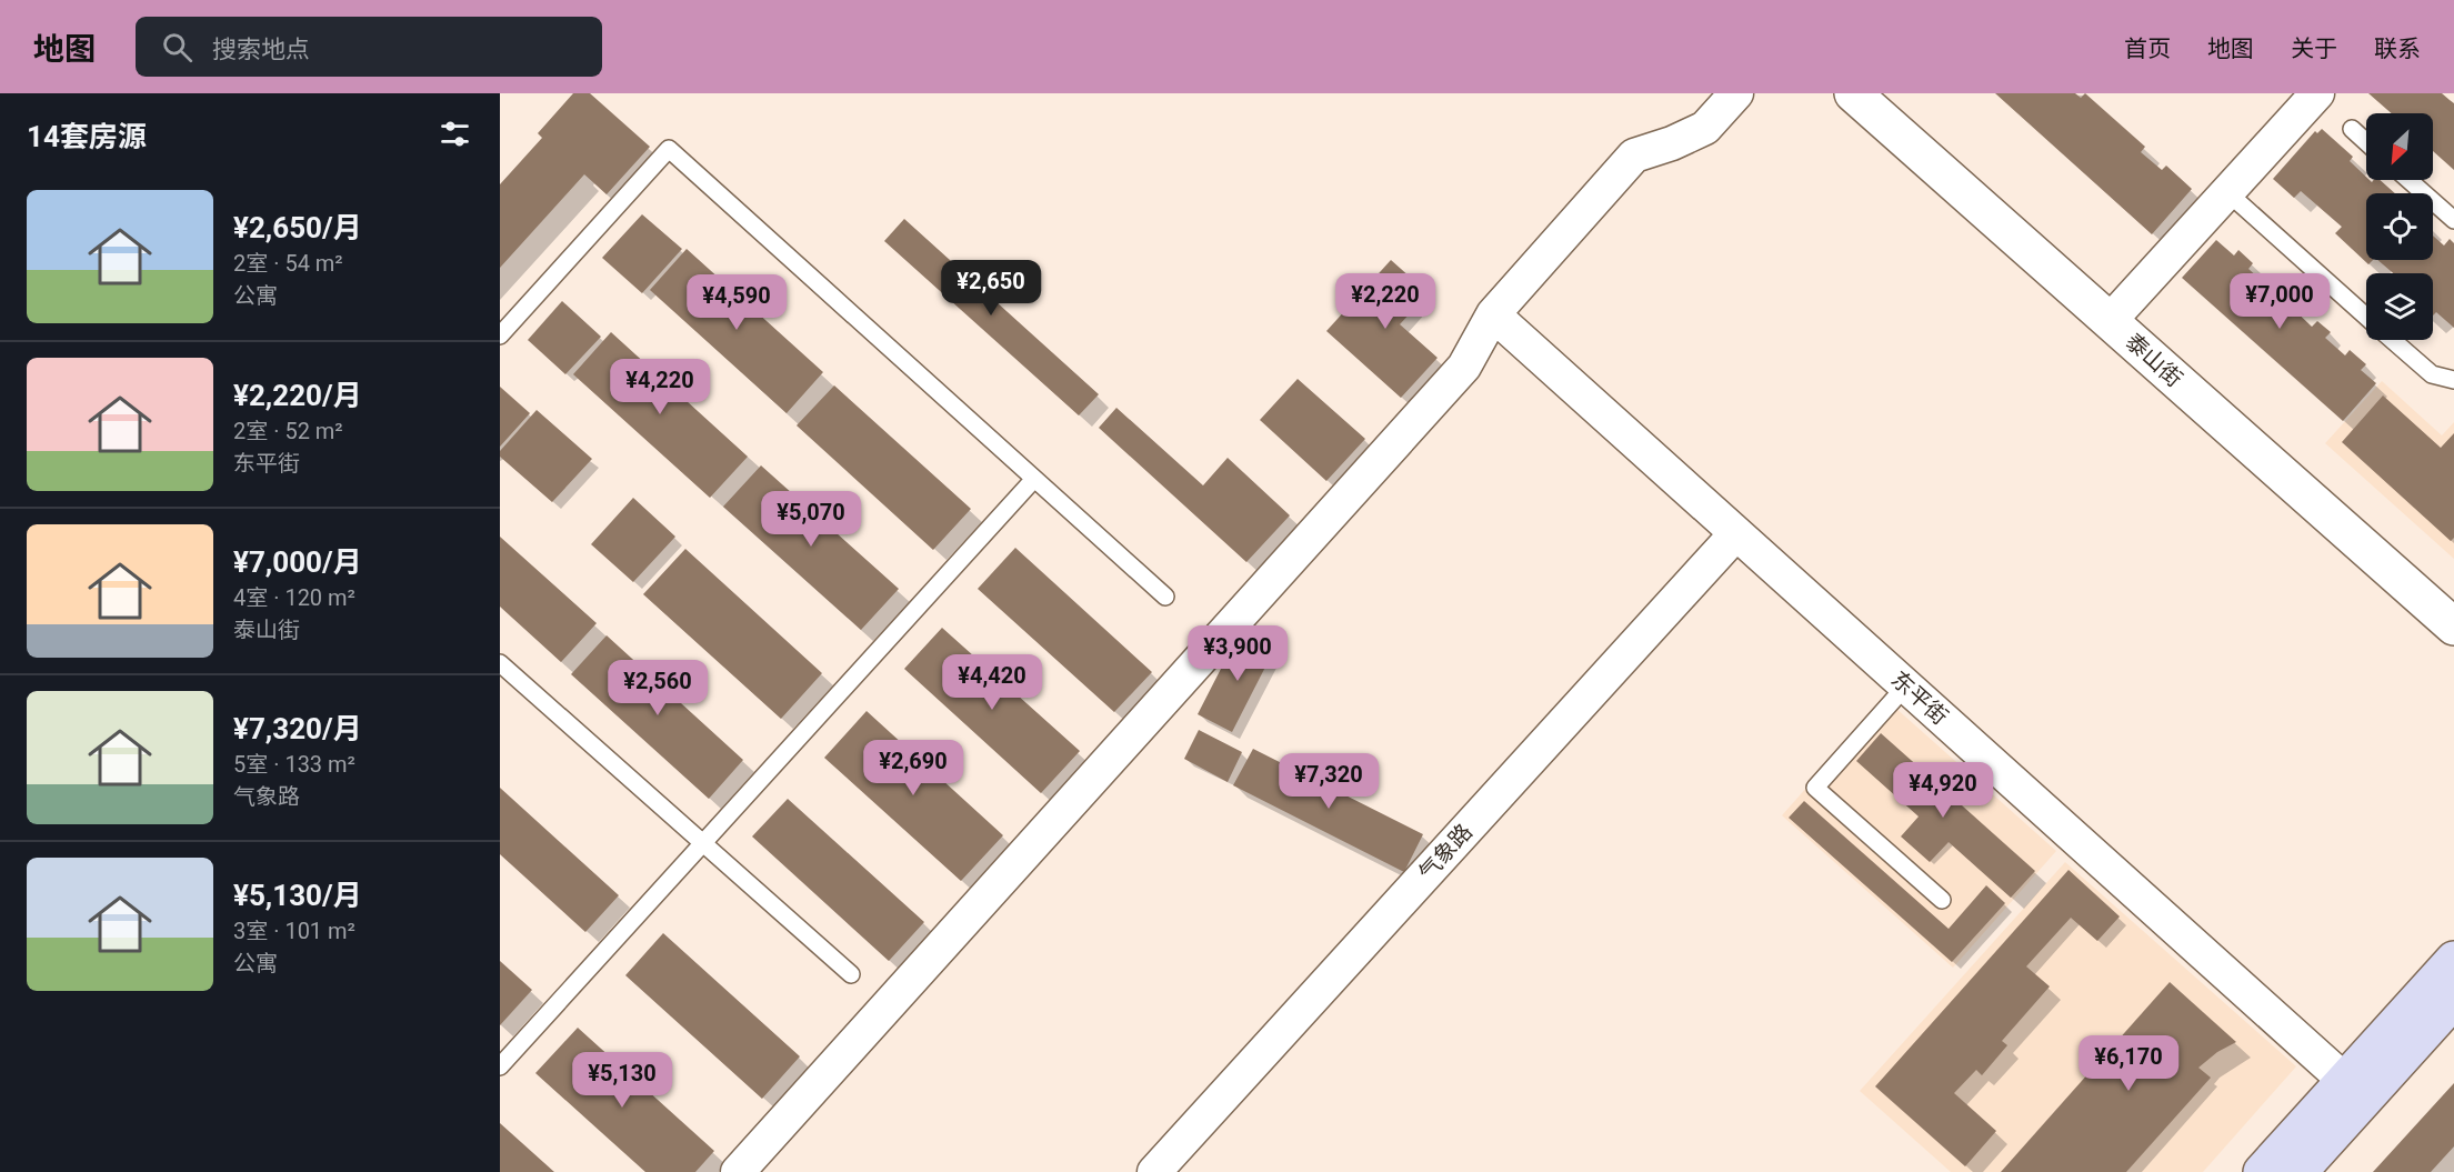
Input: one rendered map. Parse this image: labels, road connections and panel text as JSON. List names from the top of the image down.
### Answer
{
  "streets": {
    "street": ["泰山街", "东平街", "气象路"]
  },
  "crossings": [
    ["东平街", "气象路"]
  ],
  "north": "bottom left",
  "page": {
    "header": "地图",
    "search": "搜索地点",
    "nav": [
      "首页",
      "地图",
      "关于",
      "联系"
    ],
    "heading": "14套房源",
    "list": [
      {
        "name": "¥2,650/月",
        "note": "2室 · 54 m² · 公寓"
      },
      {
        "name": "¥2,220/月",
        "note": "2室 · 52 m² · 东平街"
      },
      {
        "name": "¥7,000/月",
        "note": "4室 · 120 m² · 泰山街"
      },
      {
        "name": "¥7,320/月",
        "note": "5室 · 133 m² · 气象路"
      },
      {
        "name": "¥5,130/月",
        "note": "3室 · 101 m² · 公寓"
      }
    ],
    "price": [
      "¥2,650",
      "¥2,220",
      "¥7,000",
      "¥4,590",
      "¥4,220",
      "¥5,070",
      "¥3,900",
      "¥4,420",
      "¥2,560",
      "¥2,690",
      "¥7,320",
      "¥4,920",
      "¥6,170",
      "¥5,130"
    ]
  }
}
